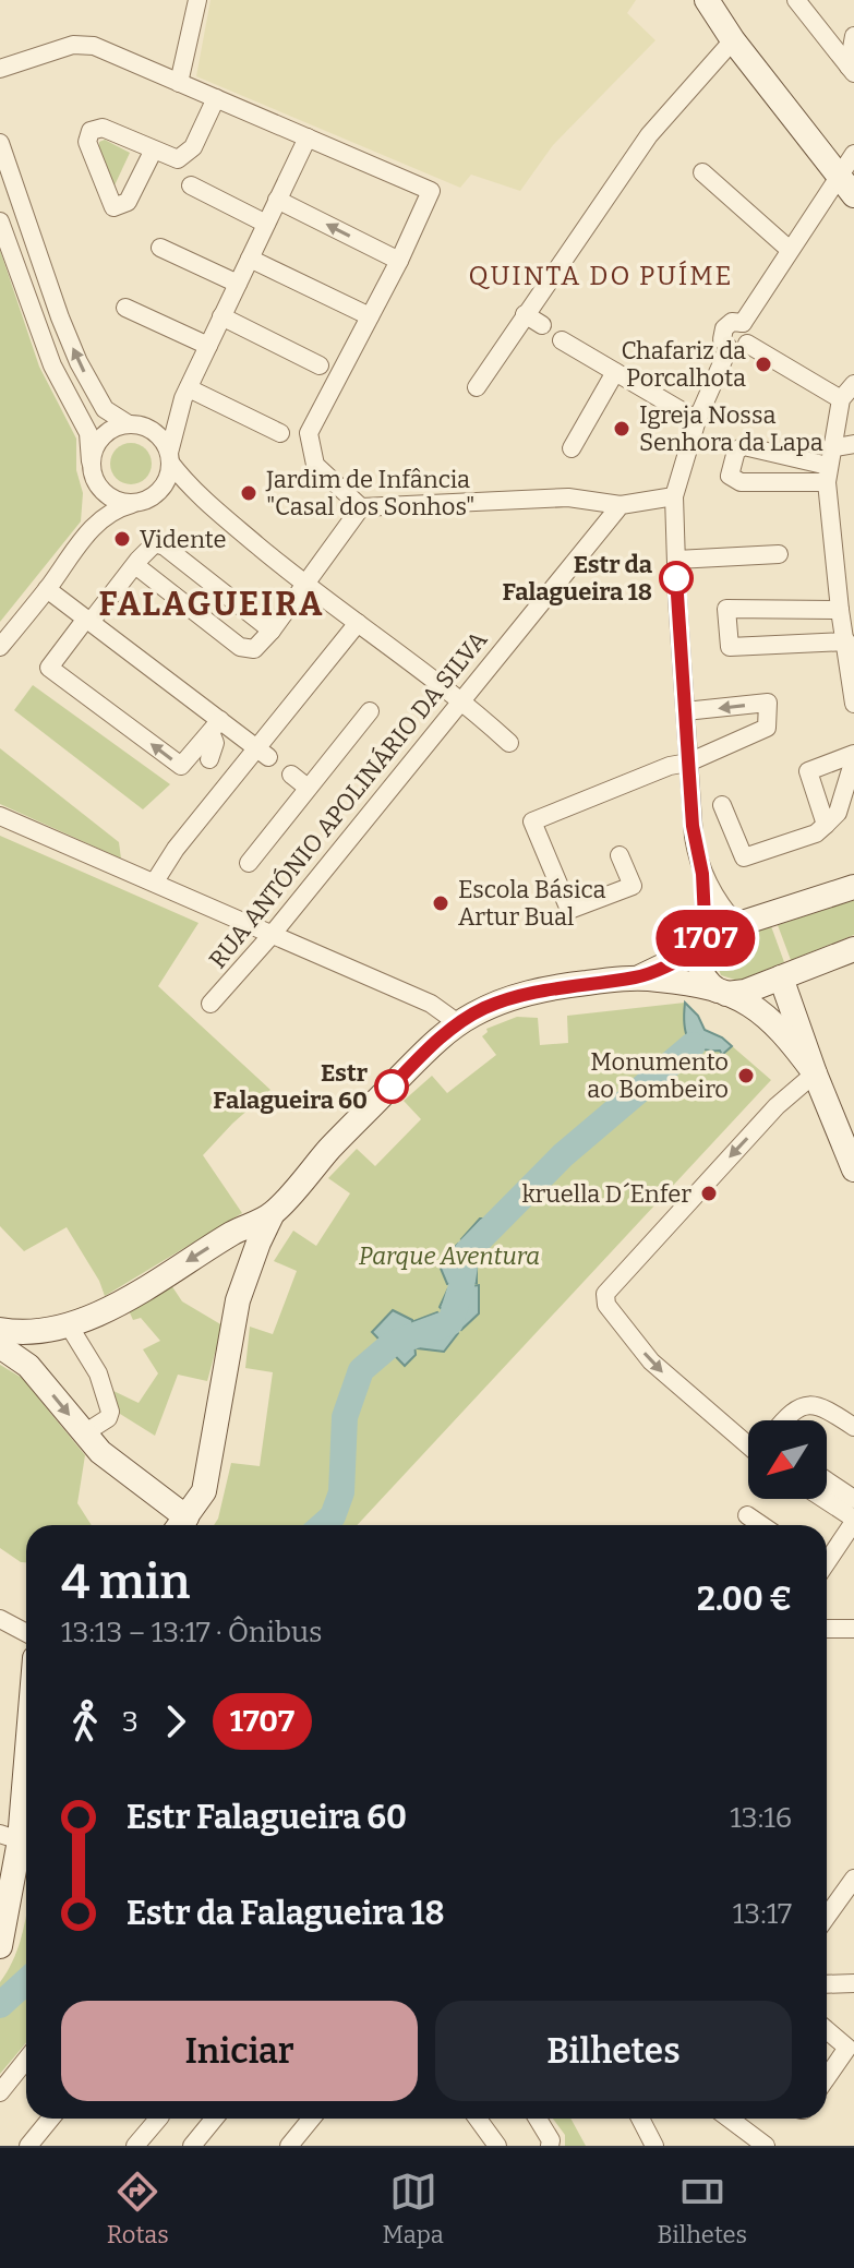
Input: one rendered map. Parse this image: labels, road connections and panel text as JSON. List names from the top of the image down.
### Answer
{
  "streets": {
    "street": ["RUA ANTÓNIO APOLINÁRIO DA SILVA"]
  },
  "districts": ["QUINTA DO PUÍME", "FALAGUEIRA"],
  "parks": ["Parque Aventura"],
  "places": [
    "Chafariz da Porcalhota",
    "Igreja Nossa Senhora da Lapa",
    "Jardim de Infância \"Casal dos Sonhos\"",
    "Vidente",
    "Estr da Falagueira 18",
    "Escola Básica Artur Bual",
    "Monumento ao Bombeiro",
    "Estr Falagueira 60",
    "kruella D´Enfer"
  ],
  "lines": ["bus line 1707"],
  "north": "bottom left",
  "page": {
    "on_map": "1707",
    "heading": ["4 min", "13:13 – 13:17 · Ônibus", "2.00 €"],
    "legs": ["3", "1707"],
    "list": [
      {
        "name": "Estr Falagueira 60",
        "value": "13:16"
      },
      {
        "name": "Estr da Falagueira 18",
        "value": "13:17"
      }
    ],
    "buttons": ["Iniciar", "Bilhetes"],
    "tabs": ["Rotas", "Mapa", "Bilhetes"]
  }
}
